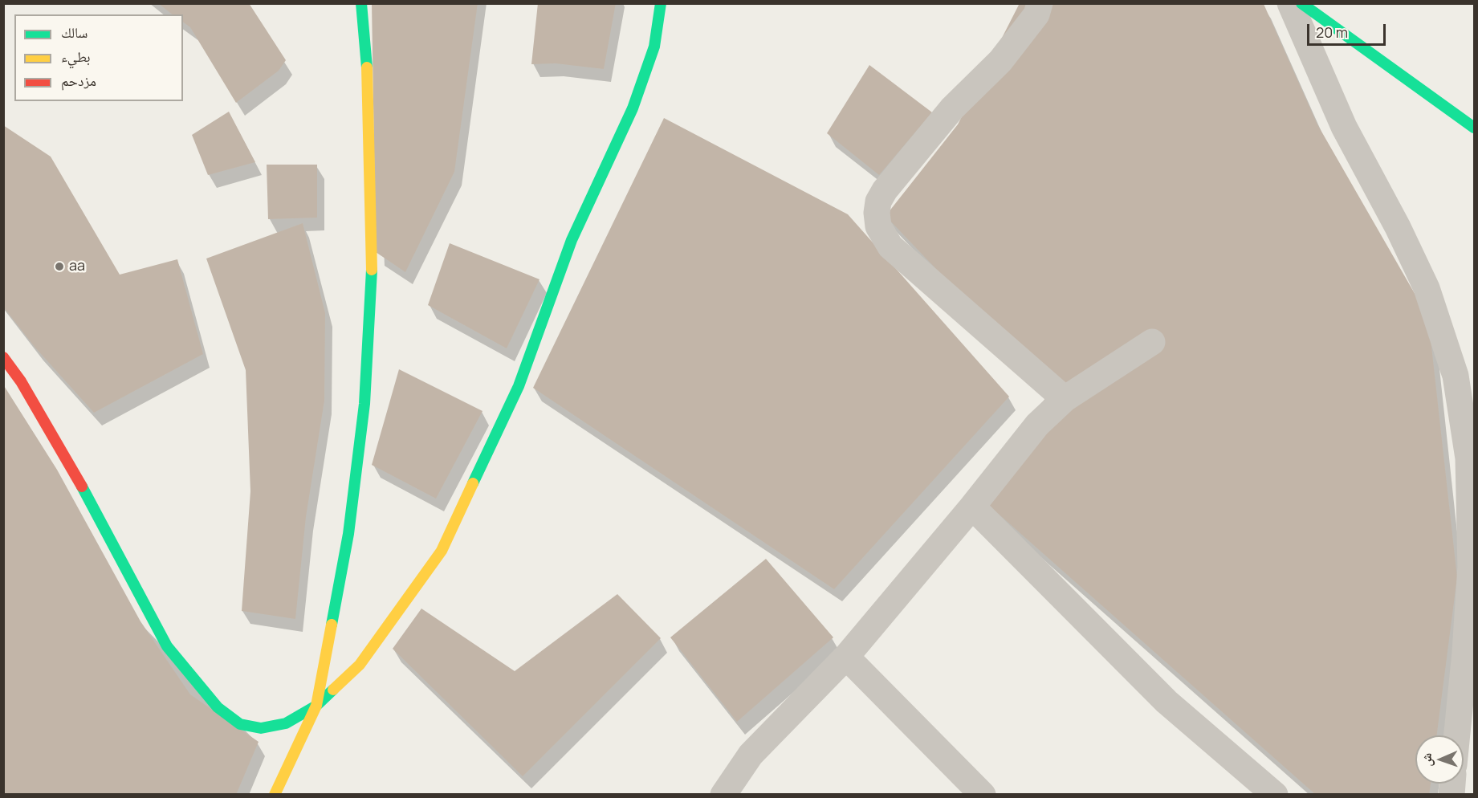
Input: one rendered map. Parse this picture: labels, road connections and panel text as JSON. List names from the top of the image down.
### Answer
{
  "places": ["aa"],
  "legend": ["سالك", "بطيء", "مزدحم"],
  "scale_bar": "20 m",
  "north": "left"
}
